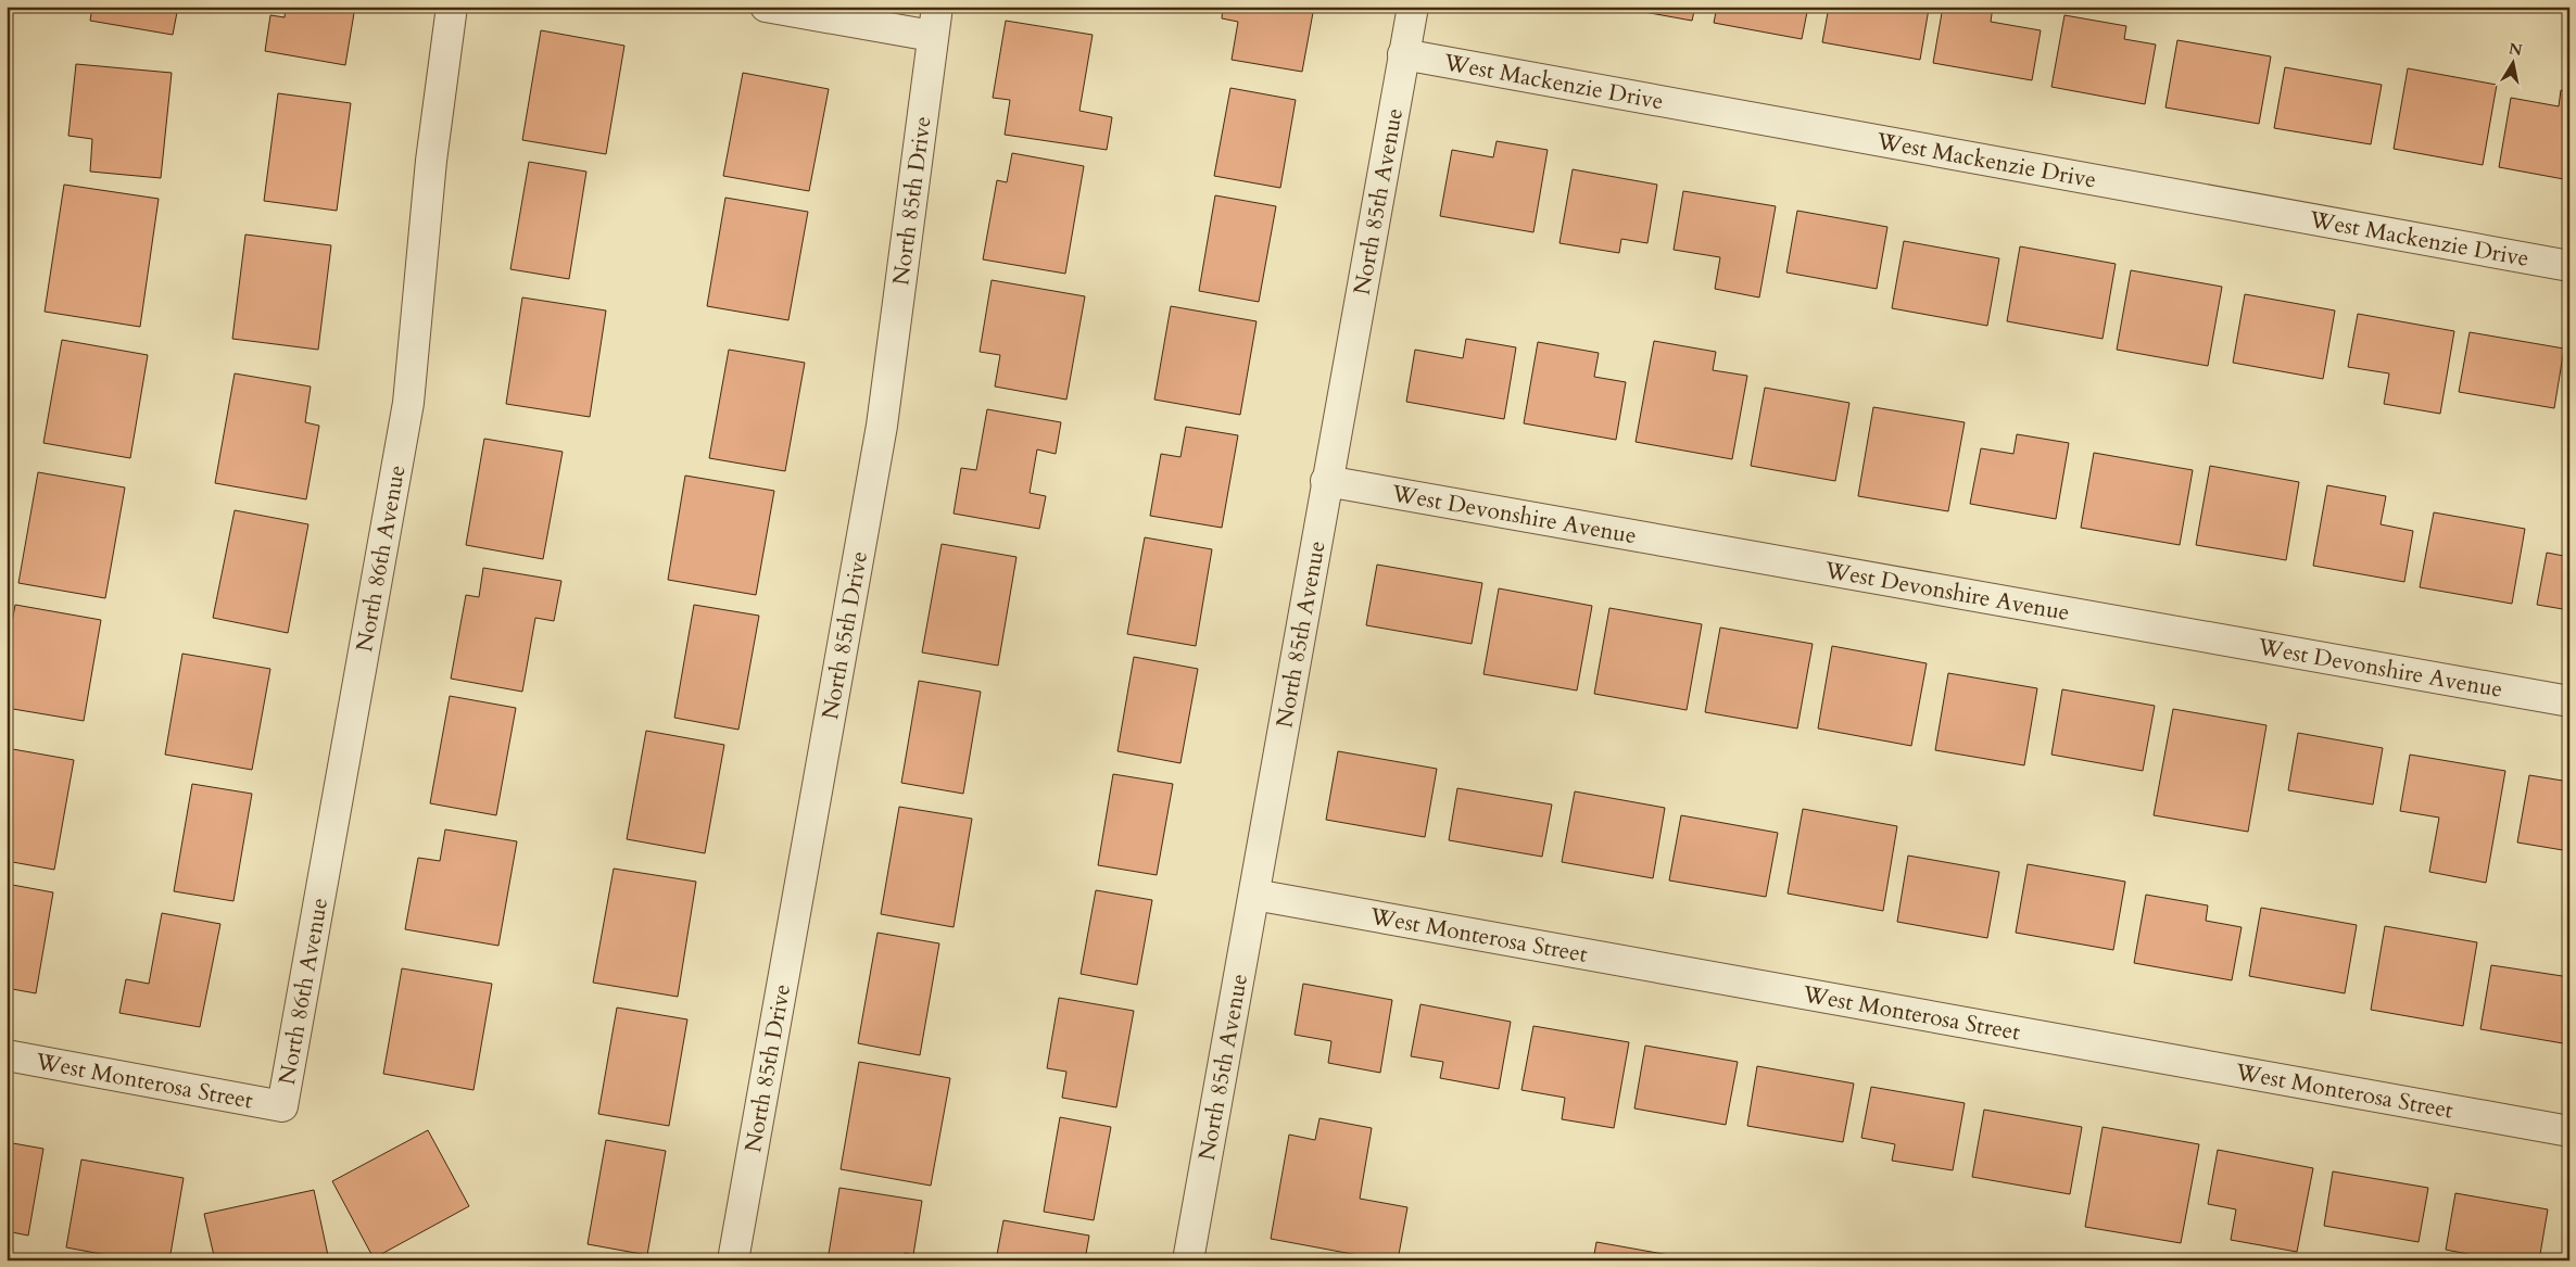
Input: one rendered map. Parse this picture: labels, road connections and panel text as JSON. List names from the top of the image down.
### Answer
{
  "streets": {
    "street": [
      "West Mackenzie Drive",
      "North 85th Drive",
      "North 85th Avenue",
      "West Devonshire Avenue",
      "North 86th Avenue",
      "West Monterosa Street"
    ]
  },
  "crossings": [
    ["West Mackenzie Drive", "North 85th Avenue"],
    ["North 85th Avenue", "West Devonshire Avenue"],
    ["North 85th Avenue", "West Monterosa Street"],
    ["North 86th Avenue", "West Monterosa Street"]
  ],
  "north": "top"
}
